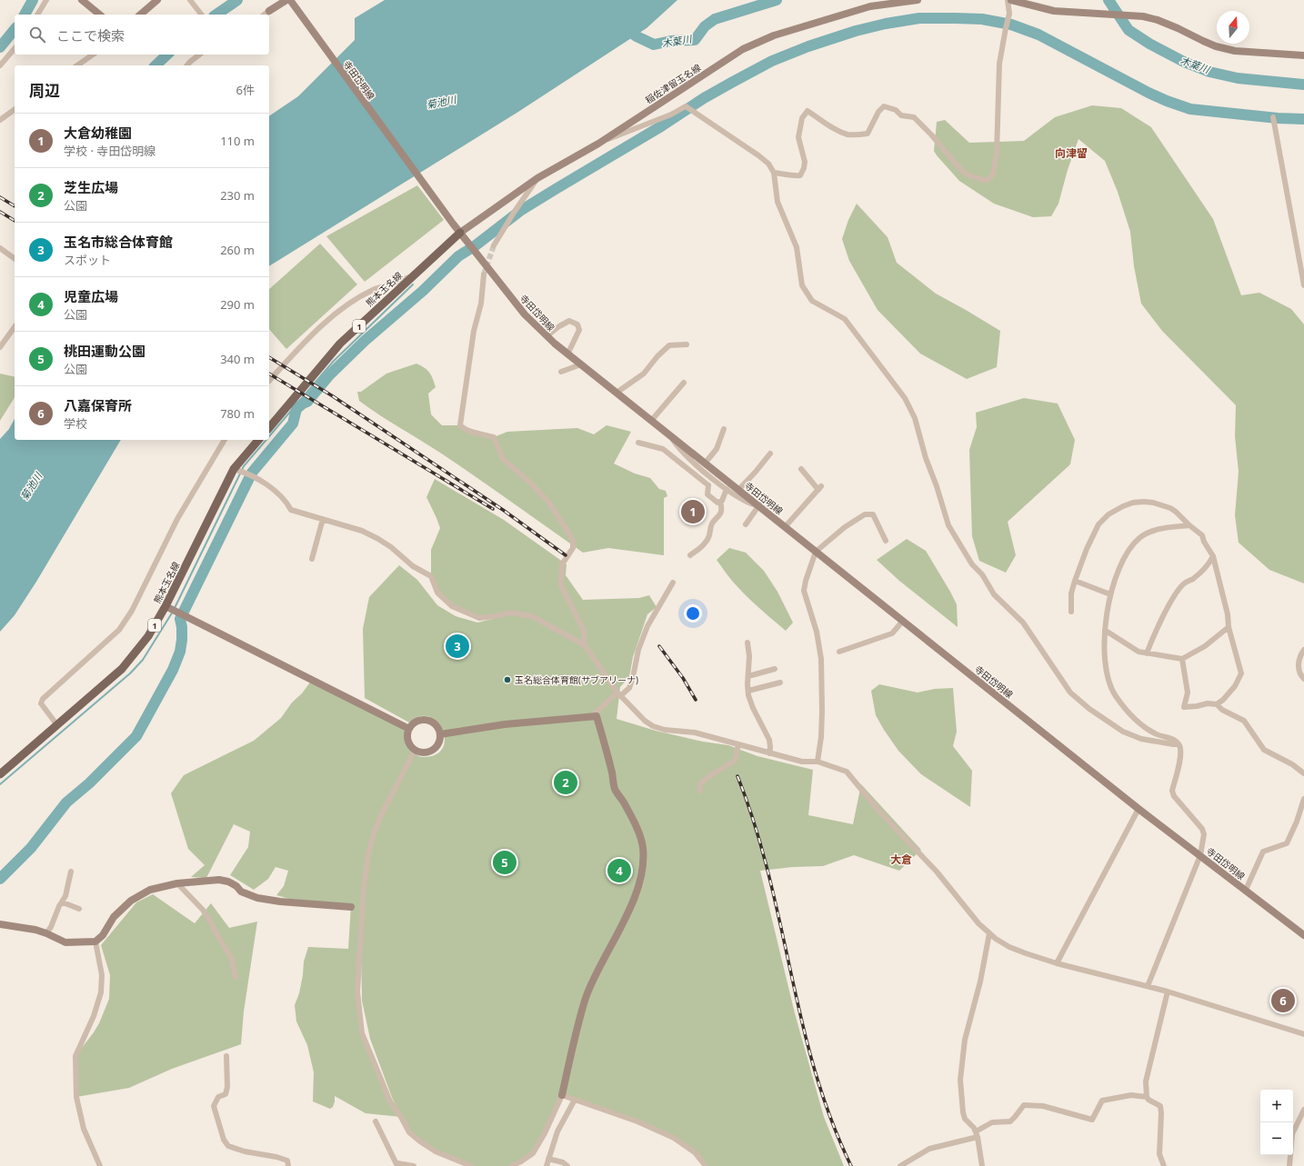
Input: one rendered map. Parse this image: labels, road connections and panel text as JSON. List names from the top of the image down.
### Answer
{
  "streets": {
    "main road": [
      "寺田岱明線",
      "稲佐津留玉名線",
      "熊本玉名線",
      "1"
    ]
  },
  "crossings": [
    ["寺田岱明線", "稲佐津留玉名線"],
    ["寺田岱明線", "熊本玉名線"],
    ["稲佐津留玉名線", "熊本玉名線"]
  ],
  "districts": ["向津留", "大倉"],
  "water": ["木葉川", "菊池川"],
  "places": ["玉名総合体育館(サブアリーナ)"],
  "north": "top",
  "page": {
    "search": "ここで検索",
    "heading": ["周辺", "6件"],
    "list": [
      {
        "mark": "1",
        "name": "大倉幼稚園",
        "note": "学校 · 寺田岱明線",
        "value": "110 m"
      },
      {
        "mark": "2",
        "name": "芝生広場",
        "note": "公園",
        "value": "230 m"
      },
      {
        "mark": "3",
        "name": "玉名市総合体育館",
        "note": "スポット",
        "value": "260 m"
      },
      {
        "mark": "4",
        "name": "児童広場",
        "note": "公園",
        "value": "290 m"
      },
      {
        "mark": "5",
        "name": "桃田運動公園",
        "note": "公園",
        "value": "340 m"
      },
      {
        "mark": "6",
        "name": "八嘉保育所",
        "note": "学校",
        "value": "780 m"
      }
    ],
    "pins": [
      "1",
      "3",
      "2",
      "5",
      "4",
      "6"
    ],
    "map_buttons": ["+", "−"]
  }
}
